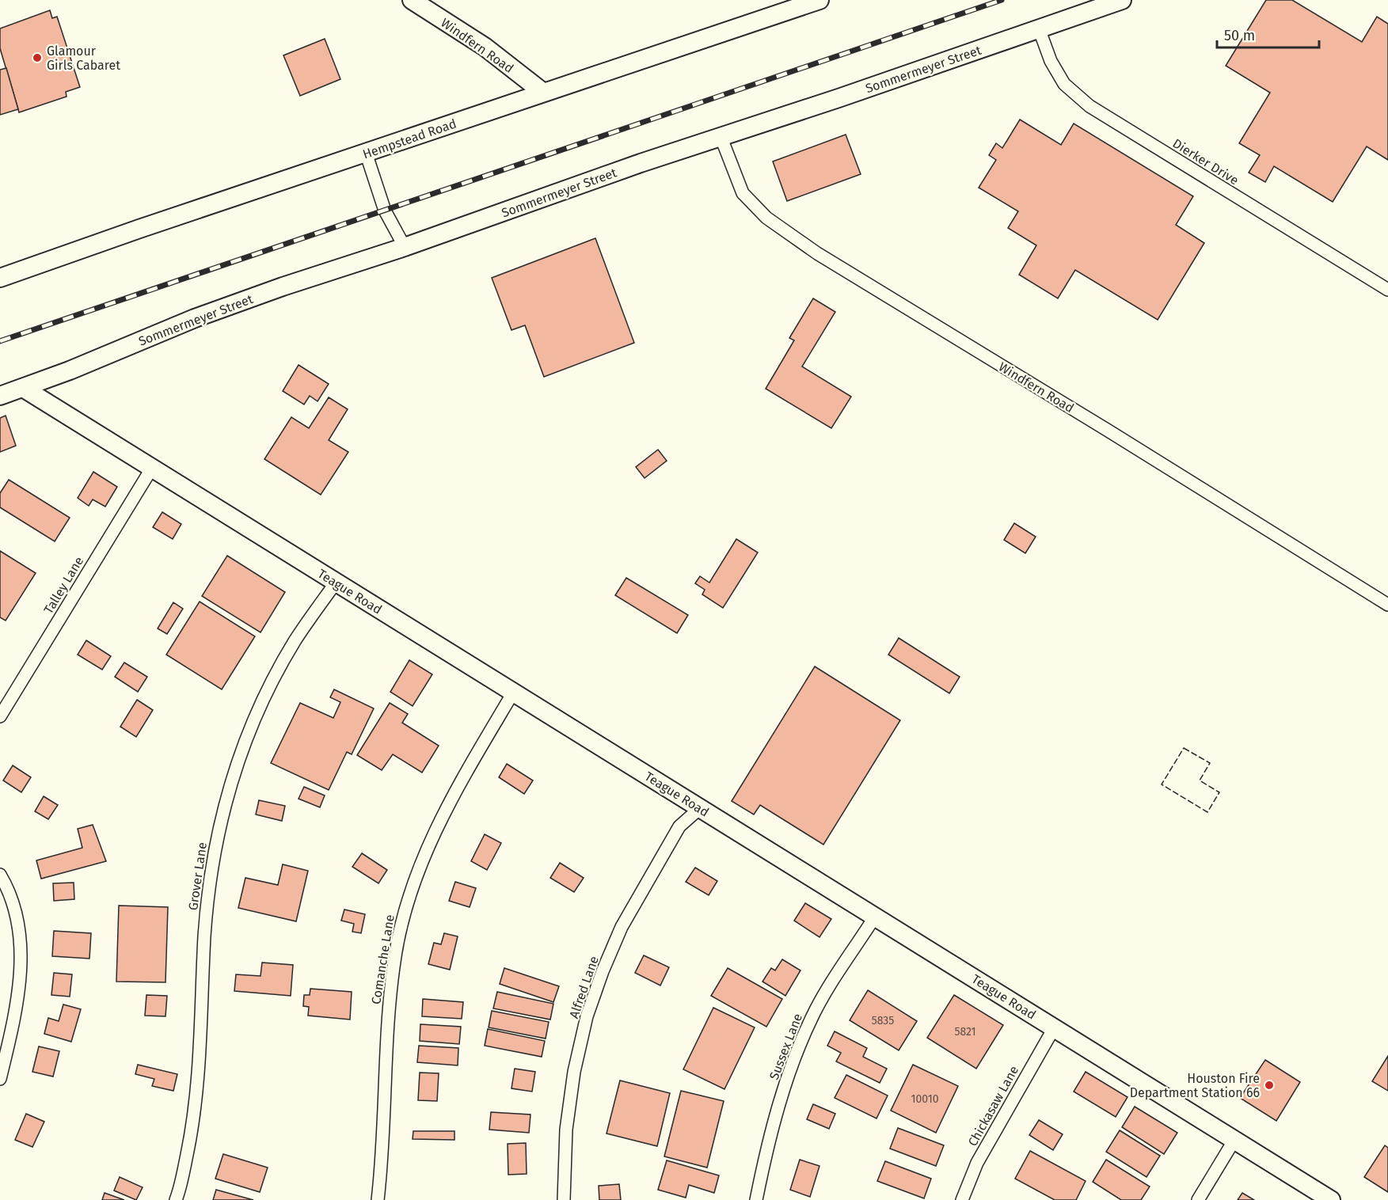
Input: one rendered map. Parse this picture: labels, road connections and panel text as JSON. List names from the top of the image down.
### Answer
{
  "streets": {
    "street": [
      "Windfern Road",
      "Sommermeyer Street",
      "Hempstead Road",
      "Dierker Drive",
      "Talley Lane",
      "Teague Road",
      "Grover Lane",
      "Comanche Lane",
      "Alfred Lane",
      "Sussex Lane",
      "Chickasaw Lane"
    ]
  },
  "crossings": [
    ["Windfern Road", "Sommermeyer Street"],
    ["Windfern Road", "Hempstead Road"],
    ["Sommermeyer Street", "Dierker Drive"],
    ["Sommermeyer Street", "Teague Road"],
    ["Talley Lane", "Teague Road"],
    ["Teague Road", "Grover Lane"],
    ["Teague Road", "Comanche Lane"],
    ["Teague Road", "Alfred Lane"],
    ["Teague Road", "Sussex Lane"],
    ["Teague Road", "Chickasaw Lane"]
  ],
  "places": ["Glamour Girls Cabaret", "Houston Fire Department Station 66"],
  "house_numbers": ["5835", "5821", "10010"],
  "scale_bar": "50 m"
}
